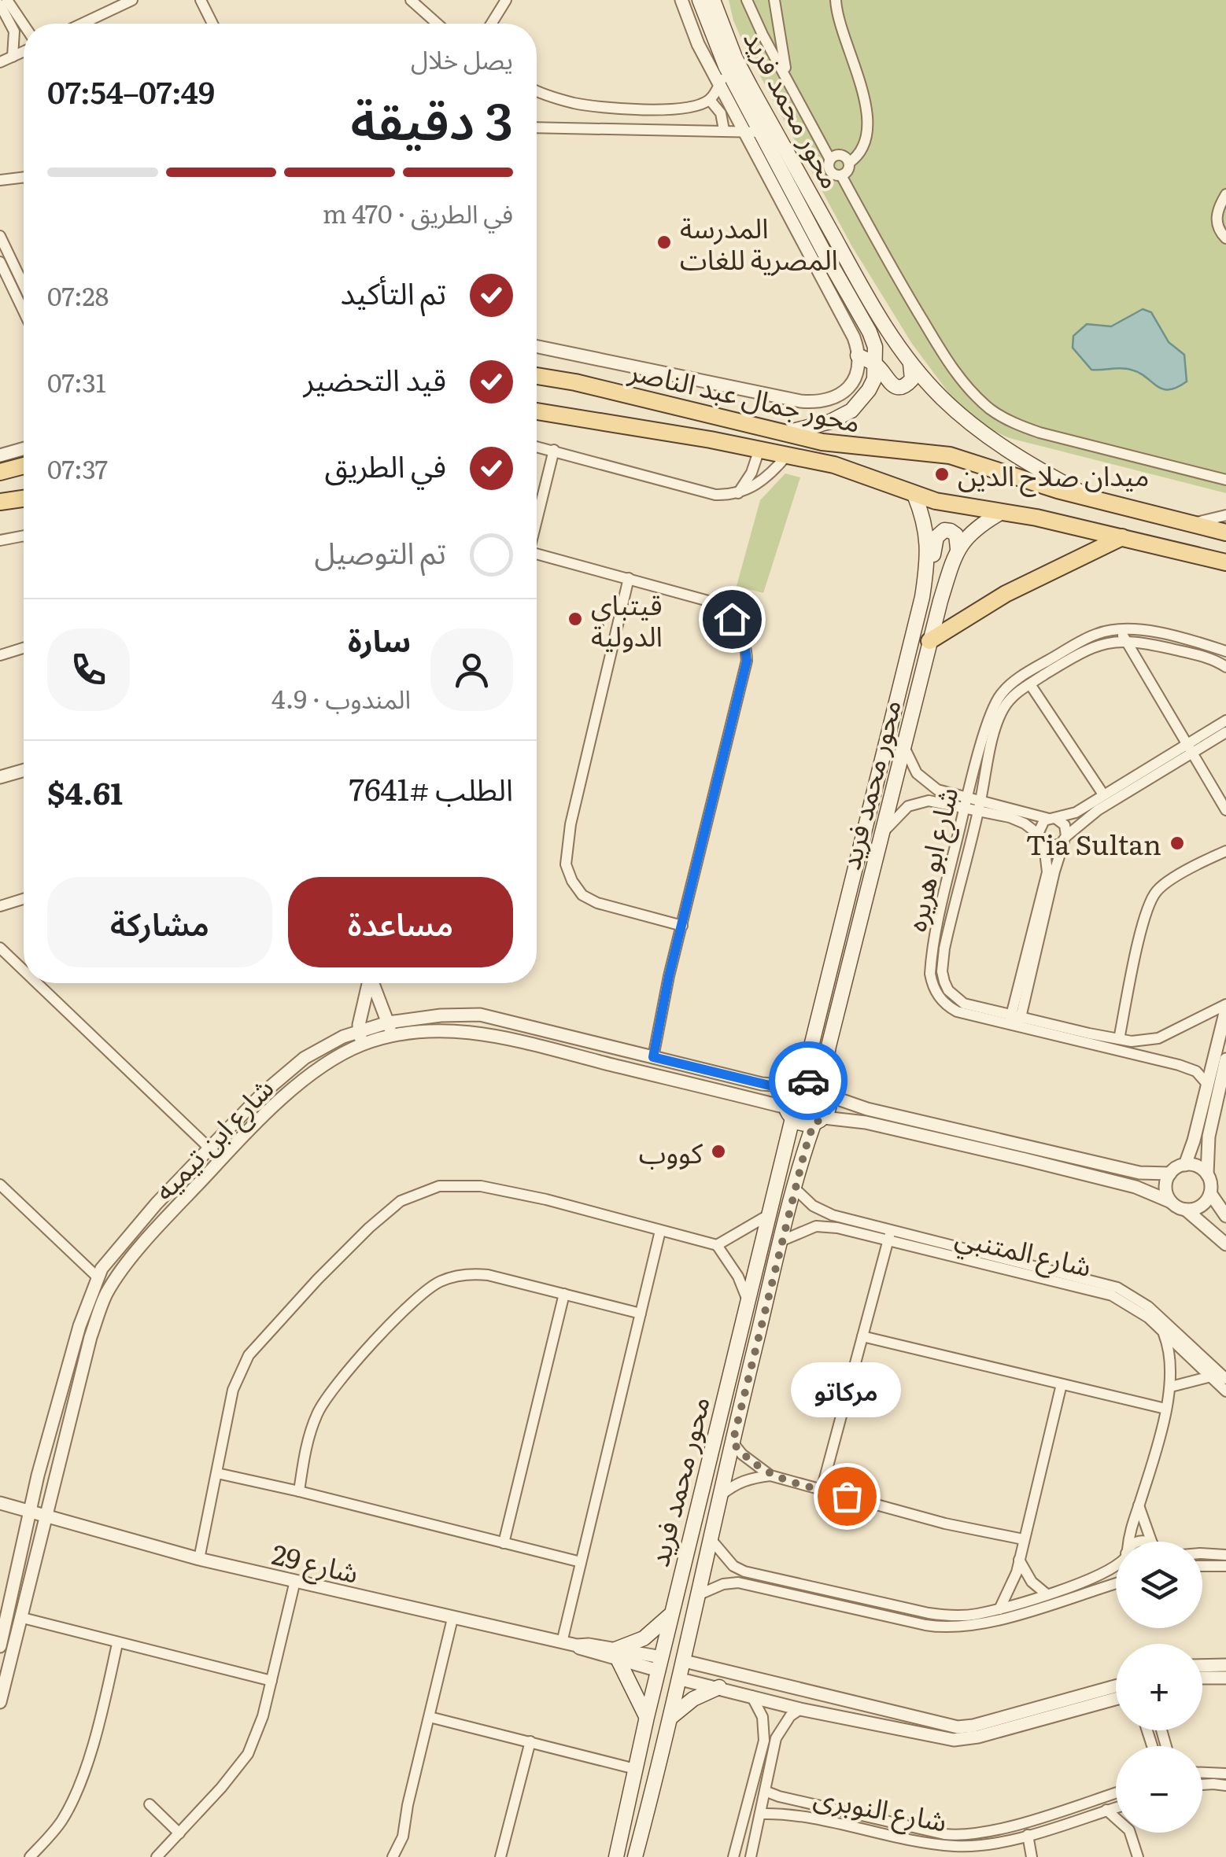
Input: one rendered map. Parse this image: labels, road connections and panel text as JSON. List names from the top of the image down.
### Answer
{
  "streets": {
    "main road": ["محور محمد فريد", "محور جمال عبد الناصر"],
    "street": [
      "شارع ابو هريره",
      "شارع ابن تيميه",
      "شارع المتنبي",
      "شارع 29",
      "شارع النوبرى"
    ]
  },
  "crossings": [
    ["محور محمد فريد", "محور جمال عبد الناصر"],
    ["محور محمد فريد", "شارع ابن تيميه"],
    ["محور محمد فريد", "شارع المتنبي"],
    ["محور محمد فريد", "شارع 29"],
    ["شارع ابن تيميه", "شارع 29"]
  ],
  "places": [
    "المدرسة المصرية للغات",
    "ميدان صلاح الدين",
    "قيتباي الدولية",
    "Tia Sultan",
    "كووب",
    "مركاتو"
  ],
  "page": {
    "heading": ["3 دقيقة", "يصل خلال", "07:49–07:54"],
    "panel": [
      "سارة",
      "المندوب · 4.9",
      "الطلب #7641",
      "$4.61"
    ],
    "bar": "في الطريق · 470 m",
    "list": [
      ["تم التأكيد", "07:28"],
      ["قيد التحضير", "07:31"],
      ["في الطريق", "07:37"],
      "تم التوصيل"
    ],
    "buttons": ["مساعدة", "مشاركة"],
    "bubble": "مركاتو",
    "map_buttons": ["+", "−"]
  }
}
